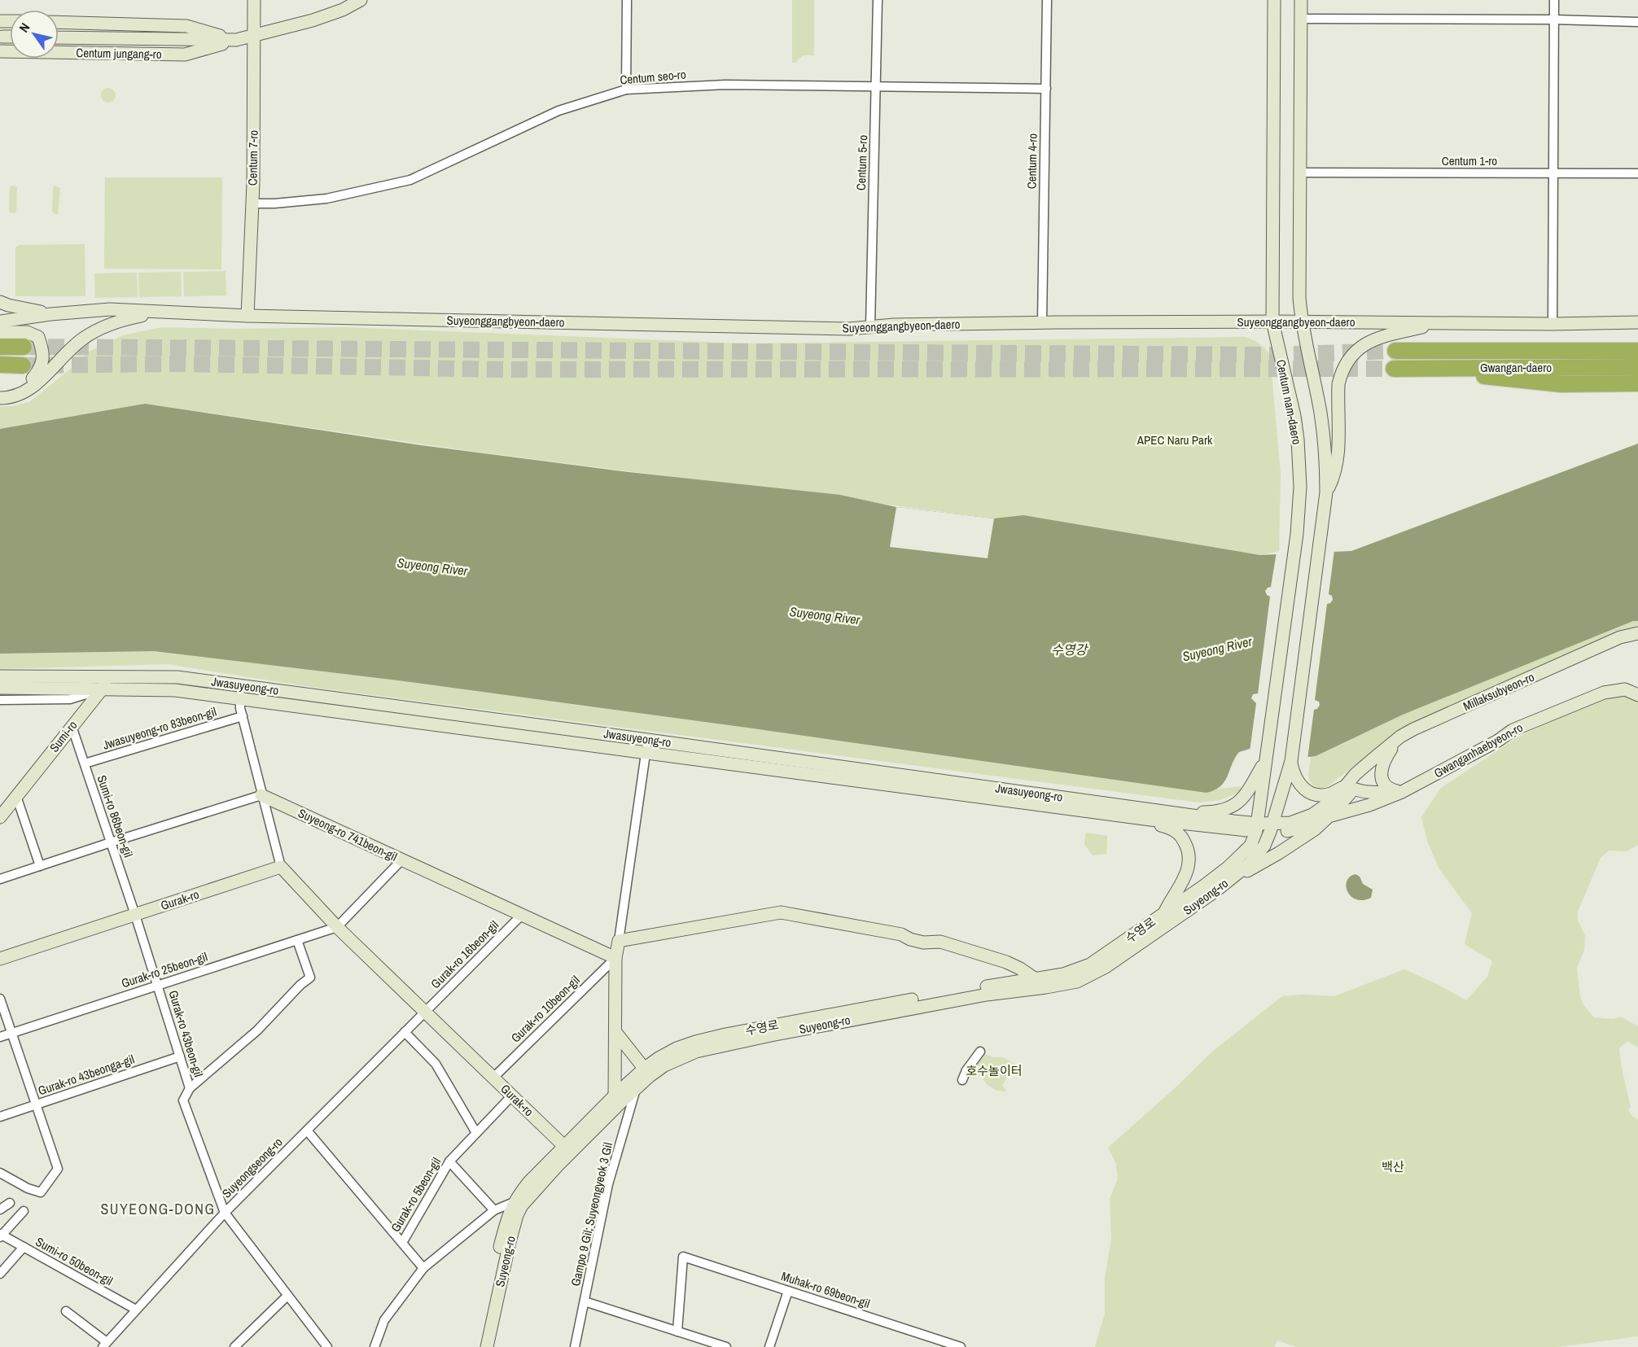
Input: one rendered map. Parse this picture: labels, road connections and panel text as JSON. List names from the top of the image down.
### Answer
{
  "streets": {
    "highway": ["Gwangan-daero"],
    "main road": [
      "Centum jungang-ro",
      "Centum 7-ro",
      "Suyeonggangbyeon-daero",
      "Centum nam-daero",
      "Jwasuyeong-ro",
      "Millaksubyeon-ro",
      "Sumi-ro",
      "Gwanganhaebyeon-ro",
      "Suyeong-ro 741beon-gil",
      "Suyeong-ro",
      "Gurak-ro",
      "수영로"
    ],
    "street": [
      "Centum seo-ro",
      "Centum 4-ro",
      "Centum 1-ro",
      "Centum 5-ro",
      "Jwasuyeong-ro 83beon-gil",
      "Sumi-ro 86beon-gil",
      "Gurak-ro 16beon-gil",
      "Gurak-ro 25beon-gil",
      "Gurak-ro 10beon-gil",
      "Gurak-ro 43beon-gil",
      "Gurak-ro 43beonga-gil",
      "Suyeongseong-ro",
      "Gurak-ro 5beon-gil",
      "Gampo 9 Gil; Suyeongyeok 3 Gil",
      "Sumi-ro 50beon-gil",
      "Muhak-ro 69beon-gil"
    ]
  },
  "crossings": [
    ["Centum jungang-ro", "Centum 7-ro"],
    ["Centum seo-ro", "Centum 7-ro"],
    ["Centum seo-ro", "Centum 4-ro"],
    ["Centum seo-ro", "Centum 5-ro"],
    ["Centum 7-ro", "Suyeonggangbyeon-daero"],
    ["Centum 4-ro", "Suyeonggangbyeon-daero"],
    ["Centum 5-ro", "Suyeonggangbyeon-daero"],
    ["Suyeonggangbyeon-daero", "Centum nam-daero"],
    ["Centum nam-daero", "Jwasuyeong-ro"],
    ["Centum nam-daero", "수영로"],
    ["Jwasuyeong-ro", "Millaksubyeon-ro"],
    ["Jwasuyeong-ro", "Sumi-ro"],
    ["Jwasuyeong-ro", "Suyeong-ro"],
    ["Jwasuyeong-ro", "수영로"],
    ["Millaksubyeon-ro", "Gwanganhaebyeon-ro"],
    ["Millaksubyeon-ro", "Suyeong-ro"],
    ["Jwasuyeong-ro 83beon-gil", "Sumi-ro 86beon-gil"],
    ["Sumi-ro", "Sumi-ro 86beon-gil"],
    ["Sumi-ro 86beon-gil", "Gurak-ro"],
    ["Sumi-ro 86beon-gil", "Gurak-ro 43beon-gil"],
    ["Suyeong-ro 741beon-gil", "Gurak-ro 16beon-gil"],
    ["Suyeong-ro 741beon-gil", "Gurak-ro 10beon-gil"],
    ["Suyeong-ro", "Gurak-ro"],
    ["Suyeong-ro", "수영로"],
    ["Suyeong-ro", "Gampo 9 Gil; Suyeongyeok 3 Gil"],
    ["Gurak-ro", "Gurak-ro 16beon-gil"],
    ["Gurak-ro", "Gurak-ro 25beon-gil"],
    ["Gurak-ro", "Gurak-ro 10beon-gil"],
    ["Gurak-ro", "Gurak-ro 43beon-gil"],
    ["Gurak-ro", "Suyeongseong-ro"],
    ["Gurak-ro", "Gurak-ro 5beon-gil"],
    ["Gurak-ro 16beon-gil", "Suyeongseong-ro"],
    ["Gurak-ro 25beon-gil", "Gurak-ro 43beon-gil"],
    ["Gurak-ro 43beon-gil", "Gurak-ro 43beonga-gil"],
    ["Gurak-ro 43beon-gil", "Suyeongseong-ro"],
    ["Suyeongseong-ro", "Sumi-ro 50beon-gil"]
  ],
  "districts": ["SUYEONG-DONG"],
  "water": ["Suyeong River", "수영강"],
  "parks": ["APEC Naru Park", "호수놀이터", "백산"],
  "north": "top left"
}
